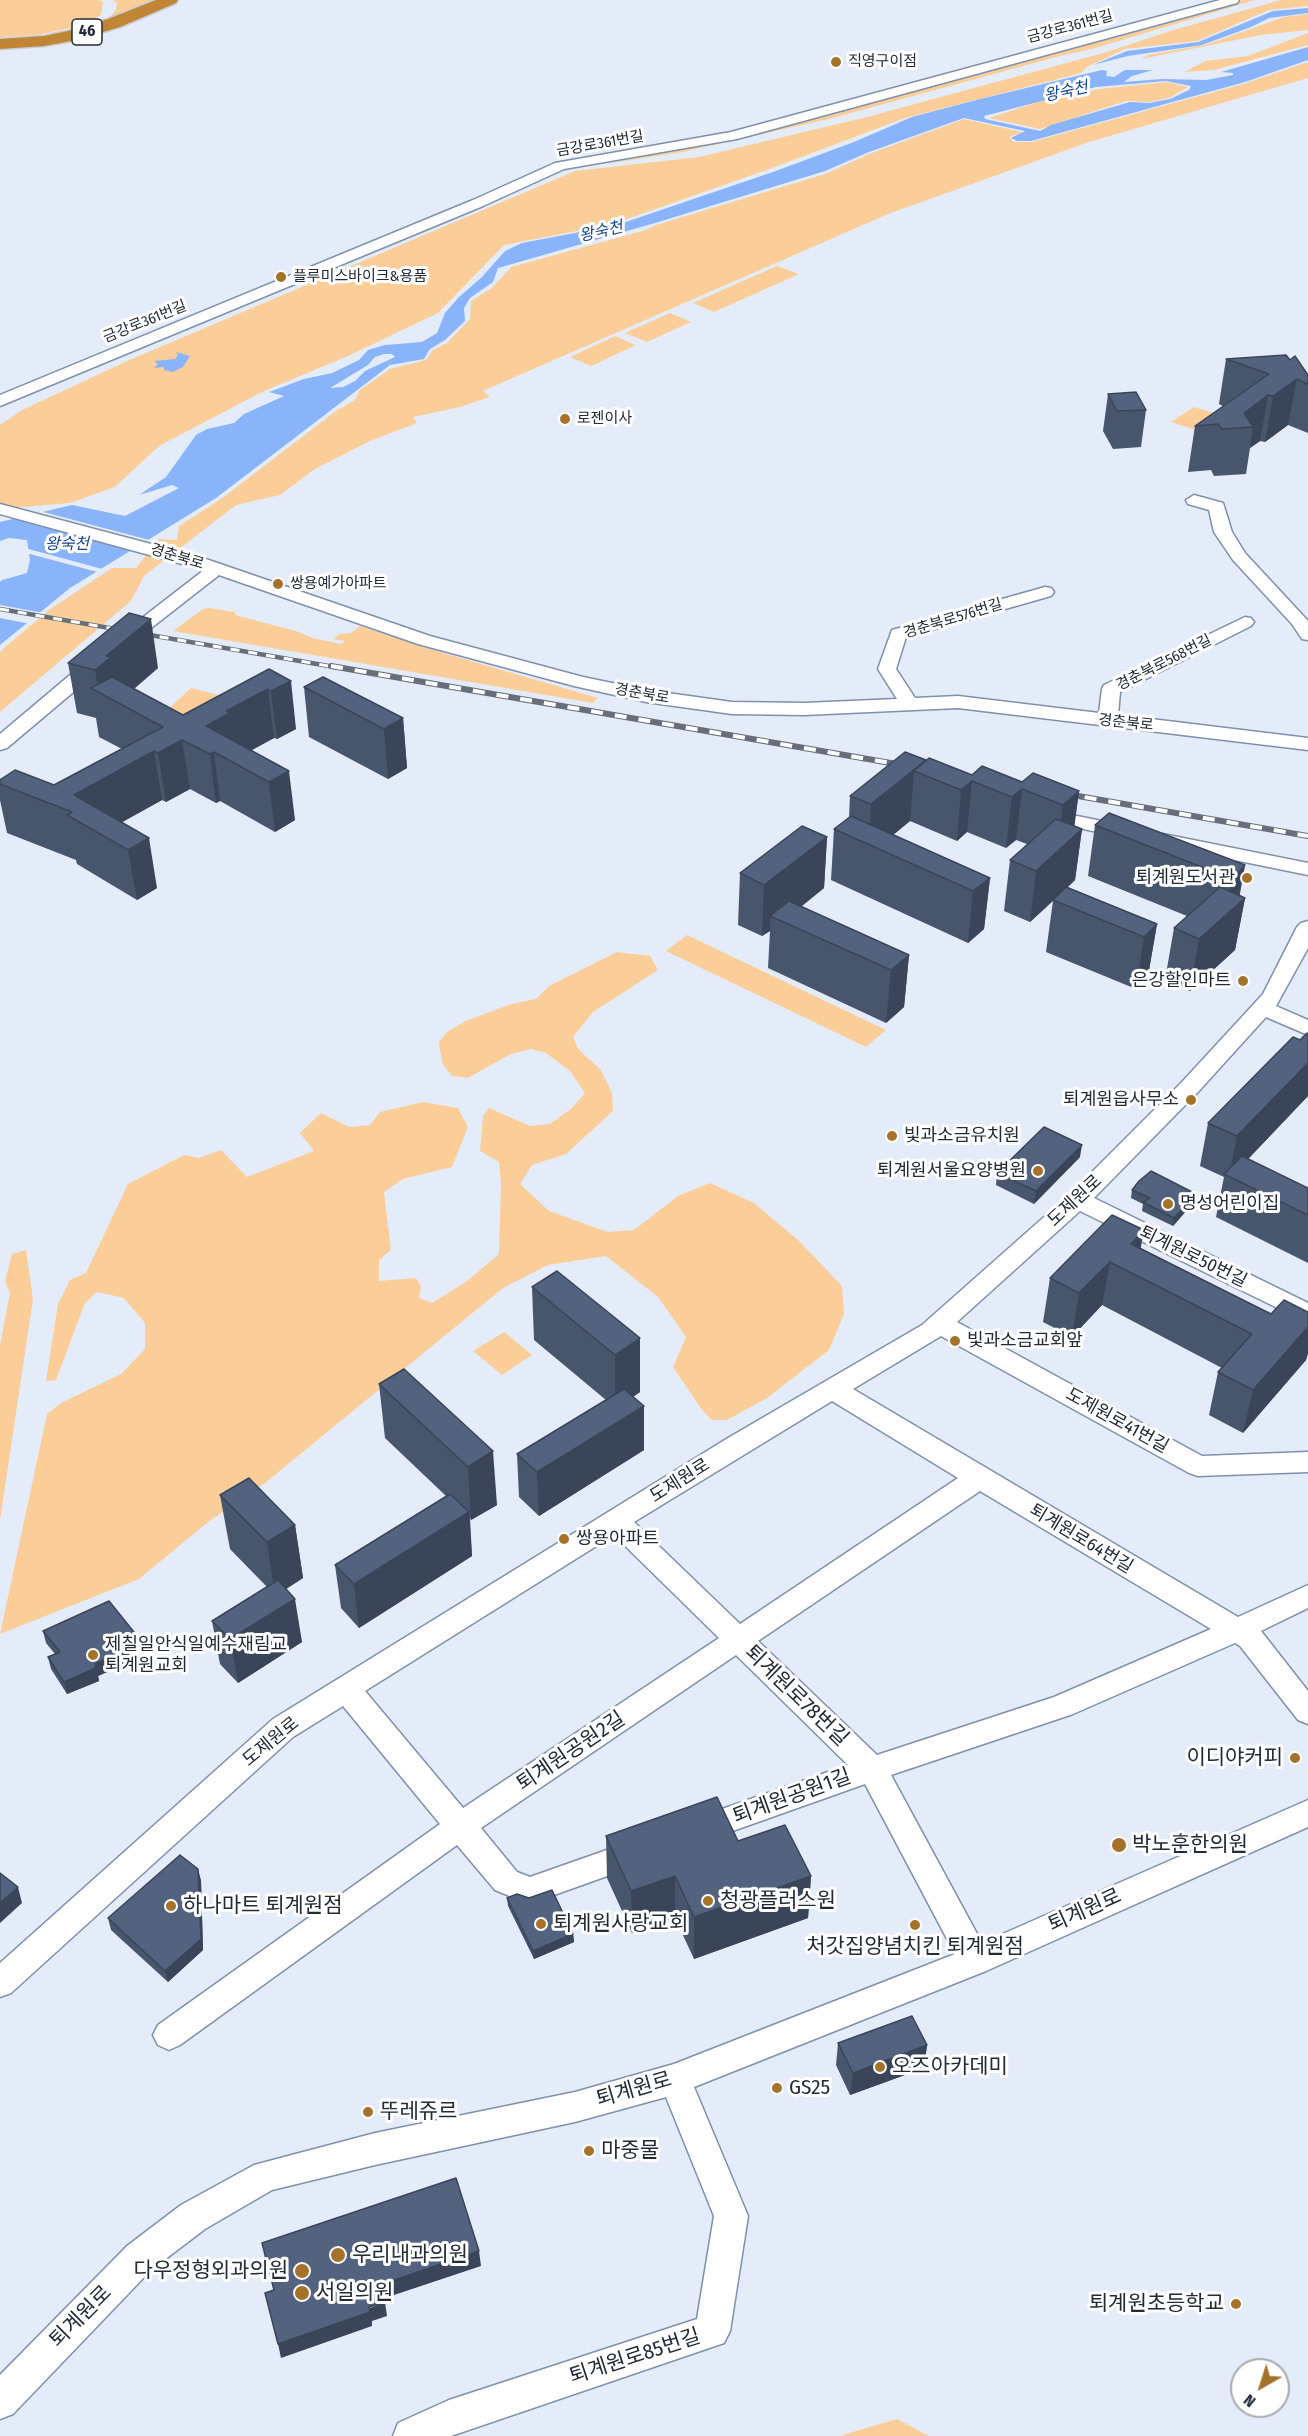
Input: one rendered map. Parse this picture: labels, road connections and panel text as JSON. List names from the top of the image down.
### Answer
{
  "streets": {
    "highway": ["46"],
    "street": [
      "금강로361번길",
      "경춘북로",
      "경춘북로576번길",
      "경춘북로568번길",
      "도제원로",
      "퇴계원로50번길",
      "도제원로41번길",
      "퇴계원로64번길",
      "퇴계원로78번길",
      "퇴계원공원2길",
      "퇴계원공원1길",
      "퇴계원로",
      "퇴계원로85번길"
    ]
  },
  "crossings": [
    ["경춘북로", "경춘북로576번길"],
    ["경춘북로", "경춘북로568번길"],
    ["도제원로", "퇴계원로50번길"],
    ["도제원로", "도제원로41번길"],
    ["도제원로", "퇴계원로64번길"],
    ["도제원로", "퇴계원로78번길"],
    ["도제원로", "퇴계원공원1길"],
    ["퇴계원로64번길", "퇴계원공원2길"],
    ["퇴계원로64번길", "퇴계원공원1길"],
    ["퇴계원로78번길", "퇴계원공원2길"],
    ["퇴계원로78번길", "퇴계원공원1길"],
    ["퇴계원로78번길", "퇴계원로"],
    ["퇴계원공원2길", "퇴계원공원1길"],
    ["퇴계원로", "퇴계원로85번길"]
  ],
  "water": ["왕숙천"],
  "places": [
    "직영구이점",
    "플루미스바이크&용품",
    "로젠이사",
    "쌍용예가아파트",
    "퇴계원도서관",
    "은강할인마트",
    "퇴계원읍사무소",
    "빛과소금유치원",
    "퇴계원서울요양병원",
    "명성어린이집",
    "빛과소금교회앞",
    "쌍용아파트",
    "제칠일안식일예수재림교 퇴계원교회",
    "이디야커피",
    "박노훈한의원",
    "청광플러스원",
    "하나마트 퇴계원점",
    "퇴계원사랑교회",
    "처갓집양념치킨 퇴계원점",
    "오즈아카데미",
    "GS25",
    "뚜레쥬르",
    "마중물",
    "우리내과의원",
    "다우정형외과의원",
    "서일의원",
    "퇴계원초등학교"
  ],
  "north": "bottom left"
}
